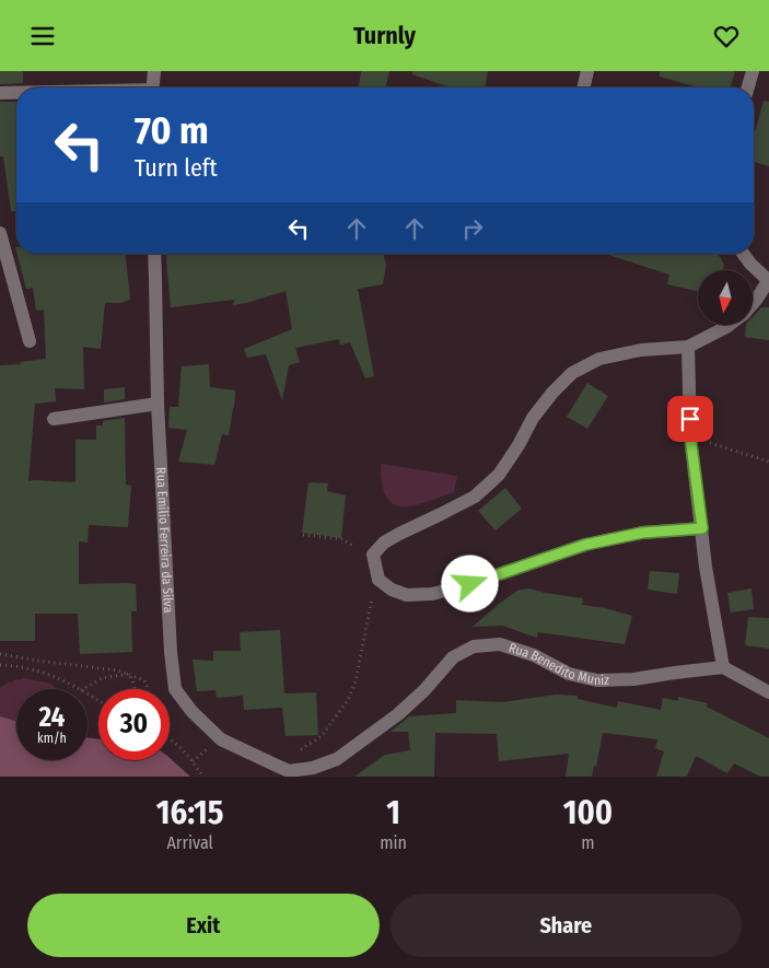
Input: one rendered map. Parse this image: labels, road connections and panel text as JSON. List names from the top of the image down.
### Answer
{
  "streets": {
    "street": ["Rua Emílio Ferreira da Silva", "Rua Benedito Muniz"]
  },
  "crossings": [
    ["Rua Emílio Ferreira da Silva", "Rua Benedito Muniz"]
  ],
  "north": "bottom",
  "page": {
    "header": "Turnly",
    "turn": ["70 m", "Turn left"],
    "speed": "24 km/h",
    "limit": "30",
    "eta": [
      "16:15",
      "Arrival",
      "1",
      "min",
      "100",
      "m"
    ],
    "buttons": ["Exit", "Share"]
  }
}
